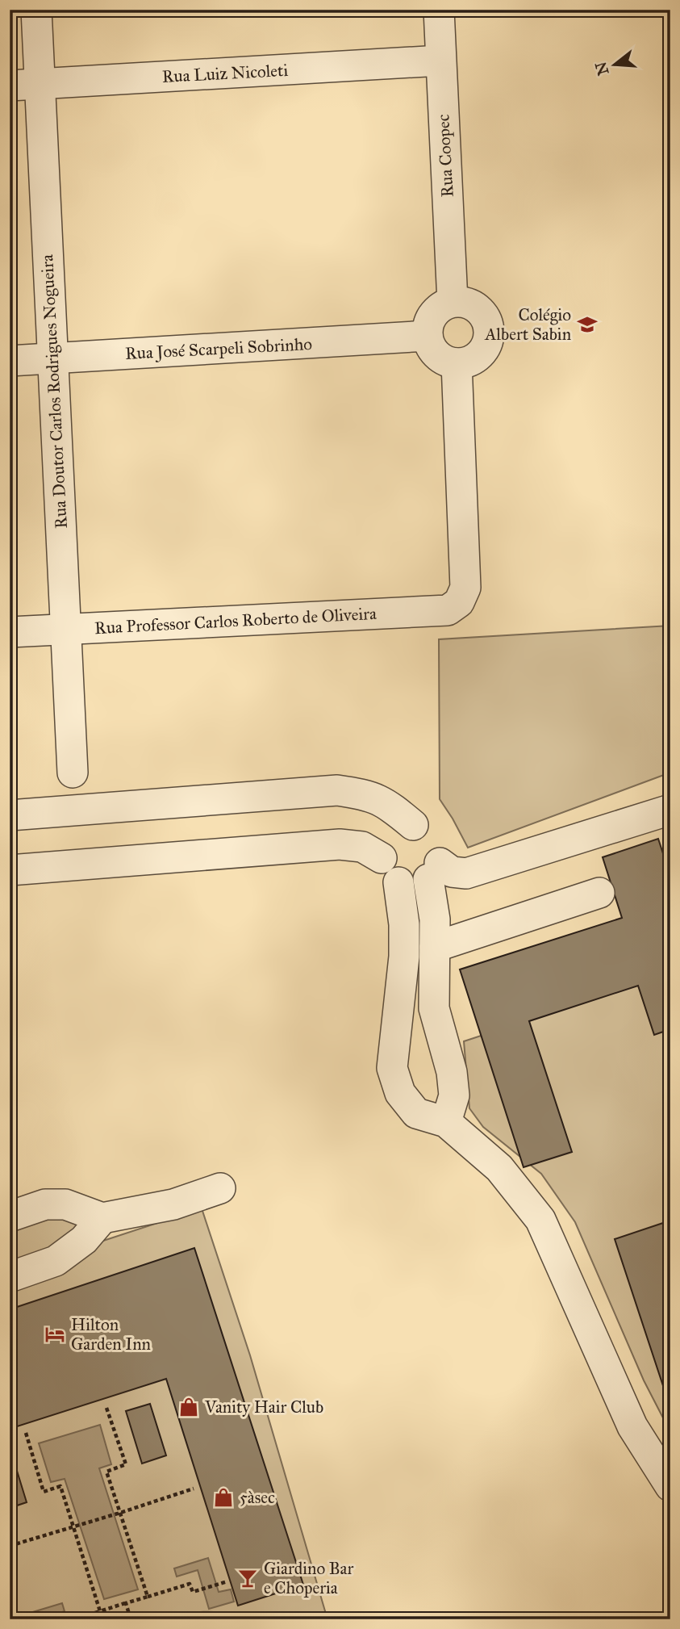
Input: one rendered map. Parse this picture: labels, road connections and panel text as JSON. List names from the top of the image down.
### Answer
{
  "streets": {
    "street": [
      "Rua Luiz Nicoleti",
      "Rua Coopec",
      "Rua José Scarpeli Sobrinho",
      "Rua Doutor Carlos Rodrigues Nogueira",
      "Rua Professor Carlos Roberto de Oliveira"
    ]
  },
  "crossings": [
    ["Rua Luiz Nicoleti", "Rua Coopec"],
    ["Rua Luiz Nicoleti", "Rua Doutor Carlos Rodrigues Nogueira"],
    ["Rua Coopec", "Rua José Scarpeli Sobrinho"],
    ["Rua Coopec", "Rua Professor Carlos Roberto de Oliveira"],
    ["Rua José Scarpeli Sobrinho", "Rua Doutor Carlos Rodrigues Nogueira"],
    ["Rua José Scarpeli Sobrinho", "Rua Professor Carlos Roberto de Oliveira"],
    ["Rua Doutor Carlos Rodrigues Nogueira", "Rua Professor Carlos Roberto de Oliveira"]
  ],
  "places": {
    "school or university": ["Colégio Albert Sabin"],
    "hotel": ["Hilton Garden Inn"],
    "shop": ["Vanity Hair Club", "5àsec"],
    "bar": ["Giardino Bar e Choperia"]
  },
  "north": "left"
}
